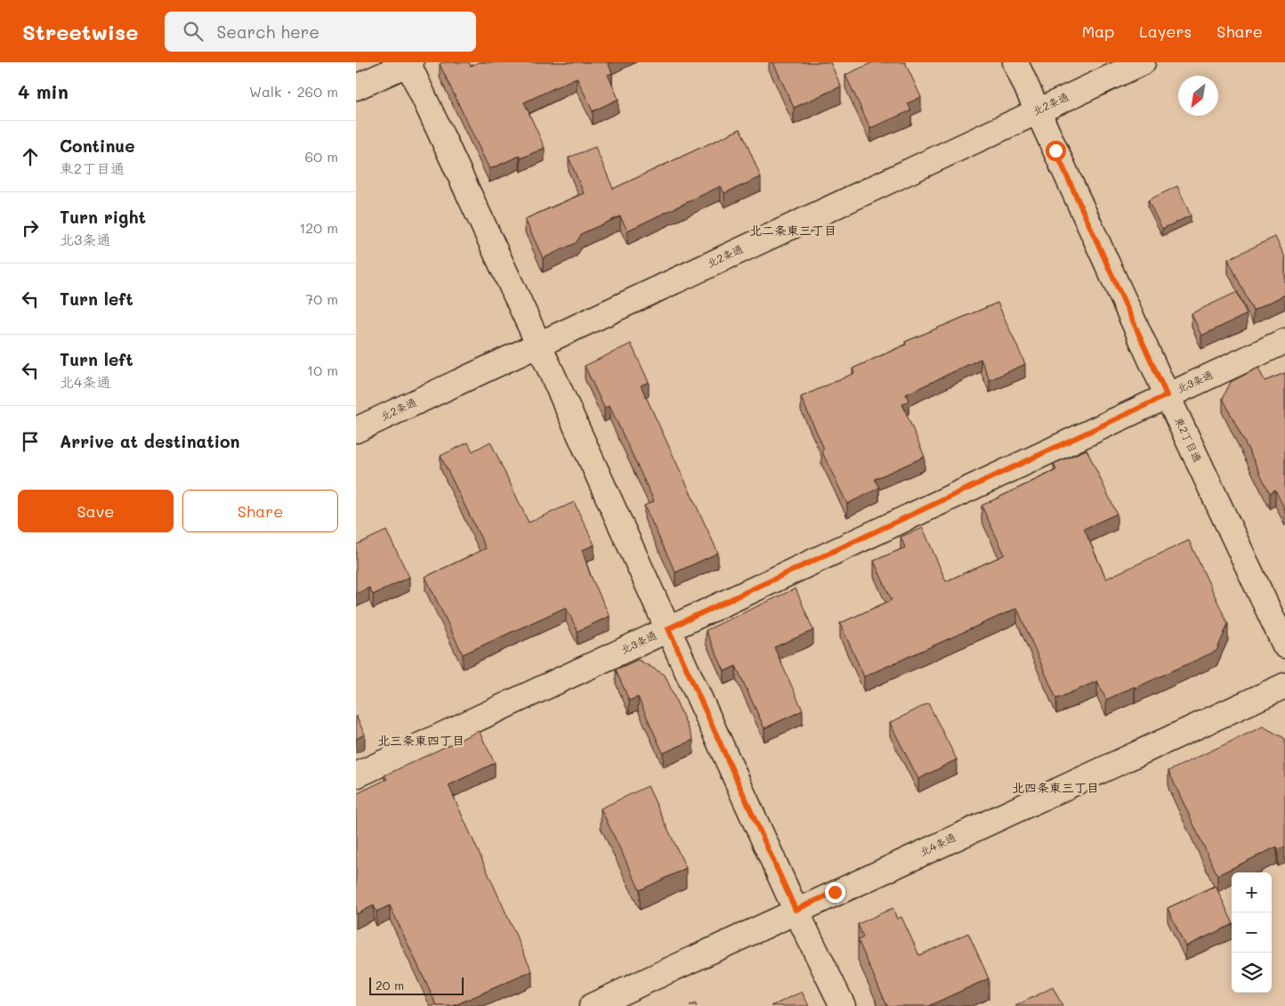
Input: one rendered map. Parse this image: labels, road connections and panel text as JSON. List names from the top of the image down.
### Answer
{
  "streets": {
    "street": [
      "北2条通",
      "北3条通",
      "東2丁目通",
      "北4条通"
    ]
  },
  "crossings": [
    ["北2条通", "東2丁目通"],
    ["北3条通", "東2丁目通"]
  ],
  "districts": ["北二条東三丁目", "北三条東四丁目", "北四条東三丁目"],
  "scale_bar": "20 m",
  "north": "bottom left",
  "page": {
    "header": "Streetwise",
    "search": "Search here",
    "nav": ["Map", "Layers", "Share"],
    "heading": ["4 min", "Walk · 260 m"],
    "list": [
      ["Continue", "東2丁目通", "60 m"],
      ["Turn right", "北3条通", "120 m"],
      ["Turn left", "70 m"],
      ["Turn left", "北4条通", "10 m"],
      "Arrive at destination"
    ],
    "buttons": ["Save", "Share"],
    "map_buttons": ["+", "−"],
    "scale": "20 m"
  }
}
